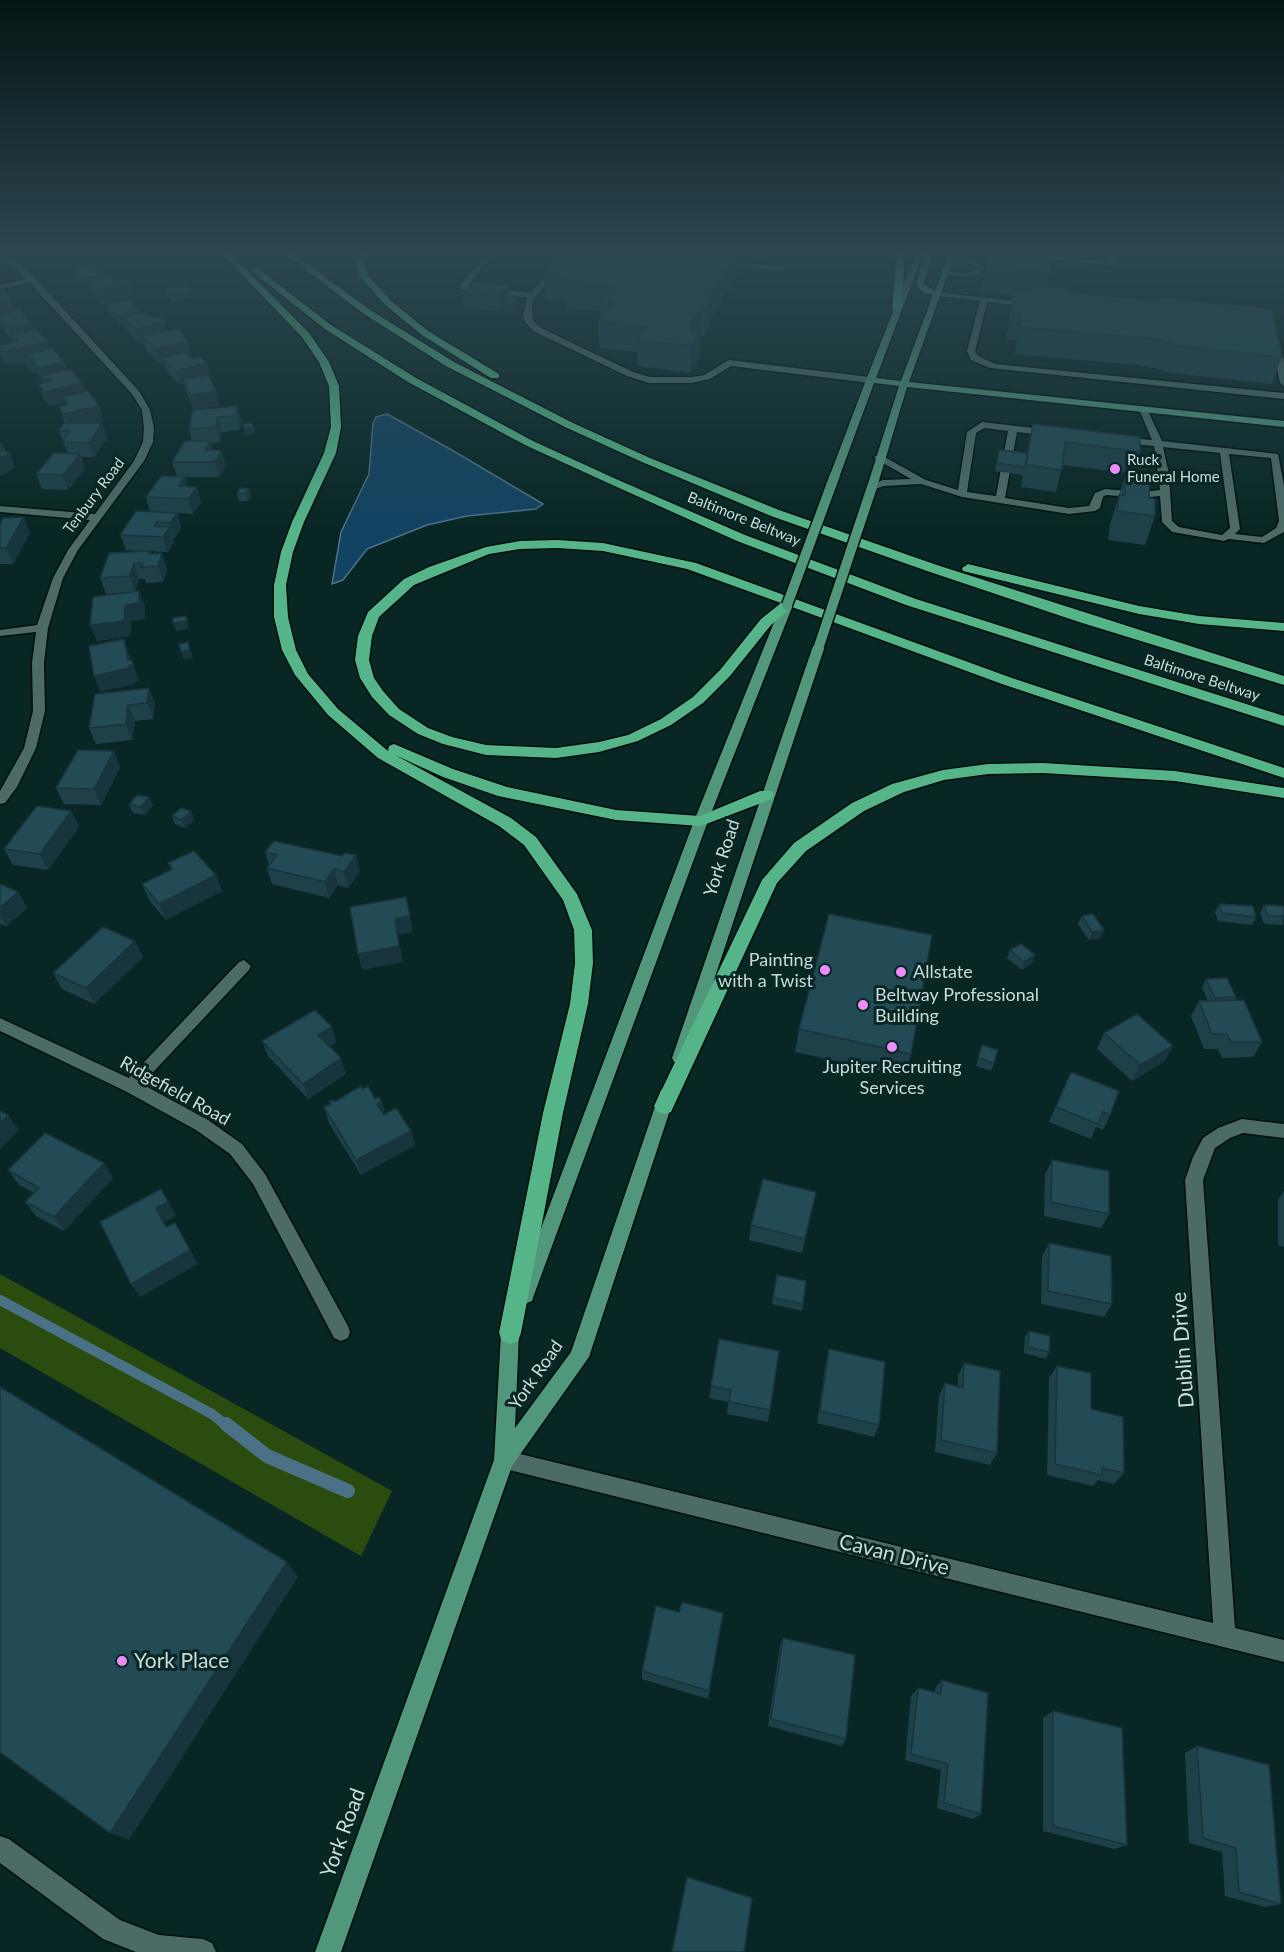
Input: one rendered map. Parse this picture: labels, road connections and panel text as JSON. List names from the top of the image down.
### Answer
{
  "streets": {
    "highway": ["Baltimore Beltway"],
    "main road": ["York Road"],
    "street": [
      "Tenbury Road",
      "Ridgefield Road",
      "Dublin Drive",
      "Cavan Drive"
    ]
  },
  "crossings": [
    ["York Road", "Cavan Drive"],
    ["Dublin Drive", "Cavan Drive"]
  ],
  "places": [
    "Ruck Funeral Home",
    "Painting with a Twist",
    "Allstate",
    "Beltway Professional Building",
    "Jupiter Recruiting Services",
    "York Place"
  ]
}
